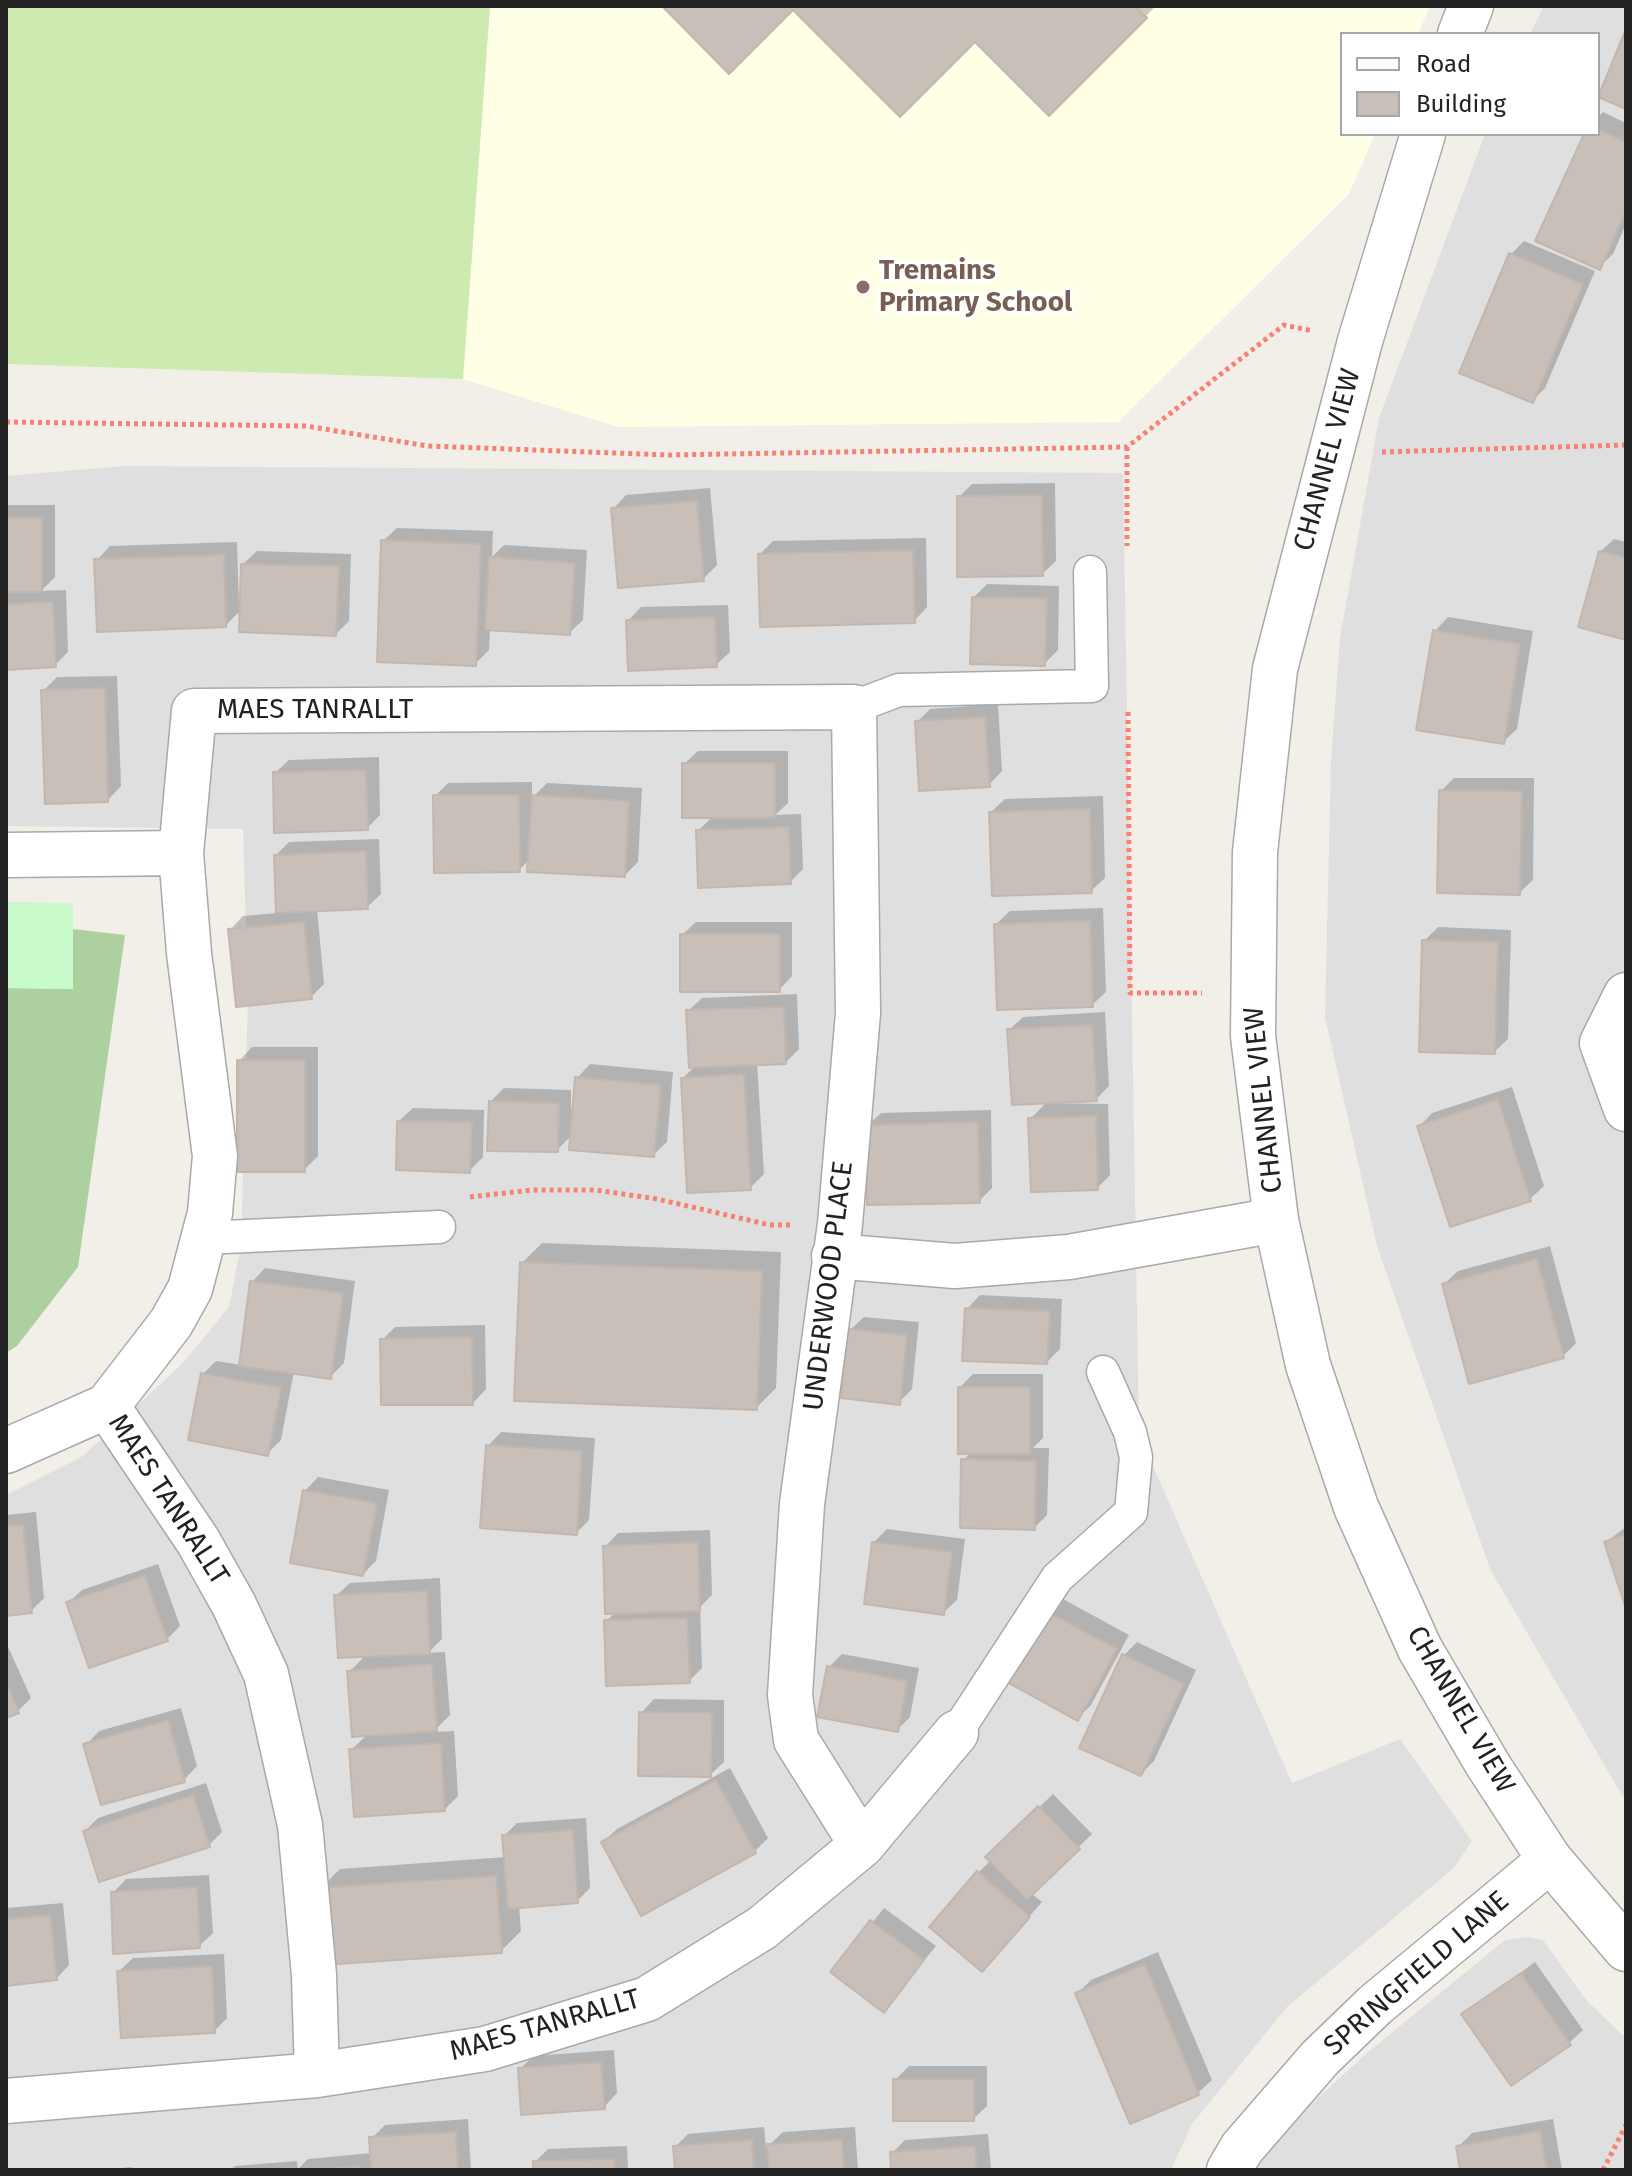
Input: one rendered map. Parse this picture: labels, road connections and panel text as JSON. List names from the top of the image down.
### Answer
{
  "streets": {
    "street": [
      "CHANNEL VIEW",
      "MAES TANRALLT",
      "UNDERWOOD PLACE",
      "SPRINGFIELD LANE"
    ]
  },
  "crossings": [
    ["CHANNEL VIEW", "SPRINGFIELD LANE"],
    ["MAES TANRALLT", "UNDERWOOD PLACE"]
  ],
  "places": ["Tremains Primary School"],
  "legend": ["Road", "Building"]
}
